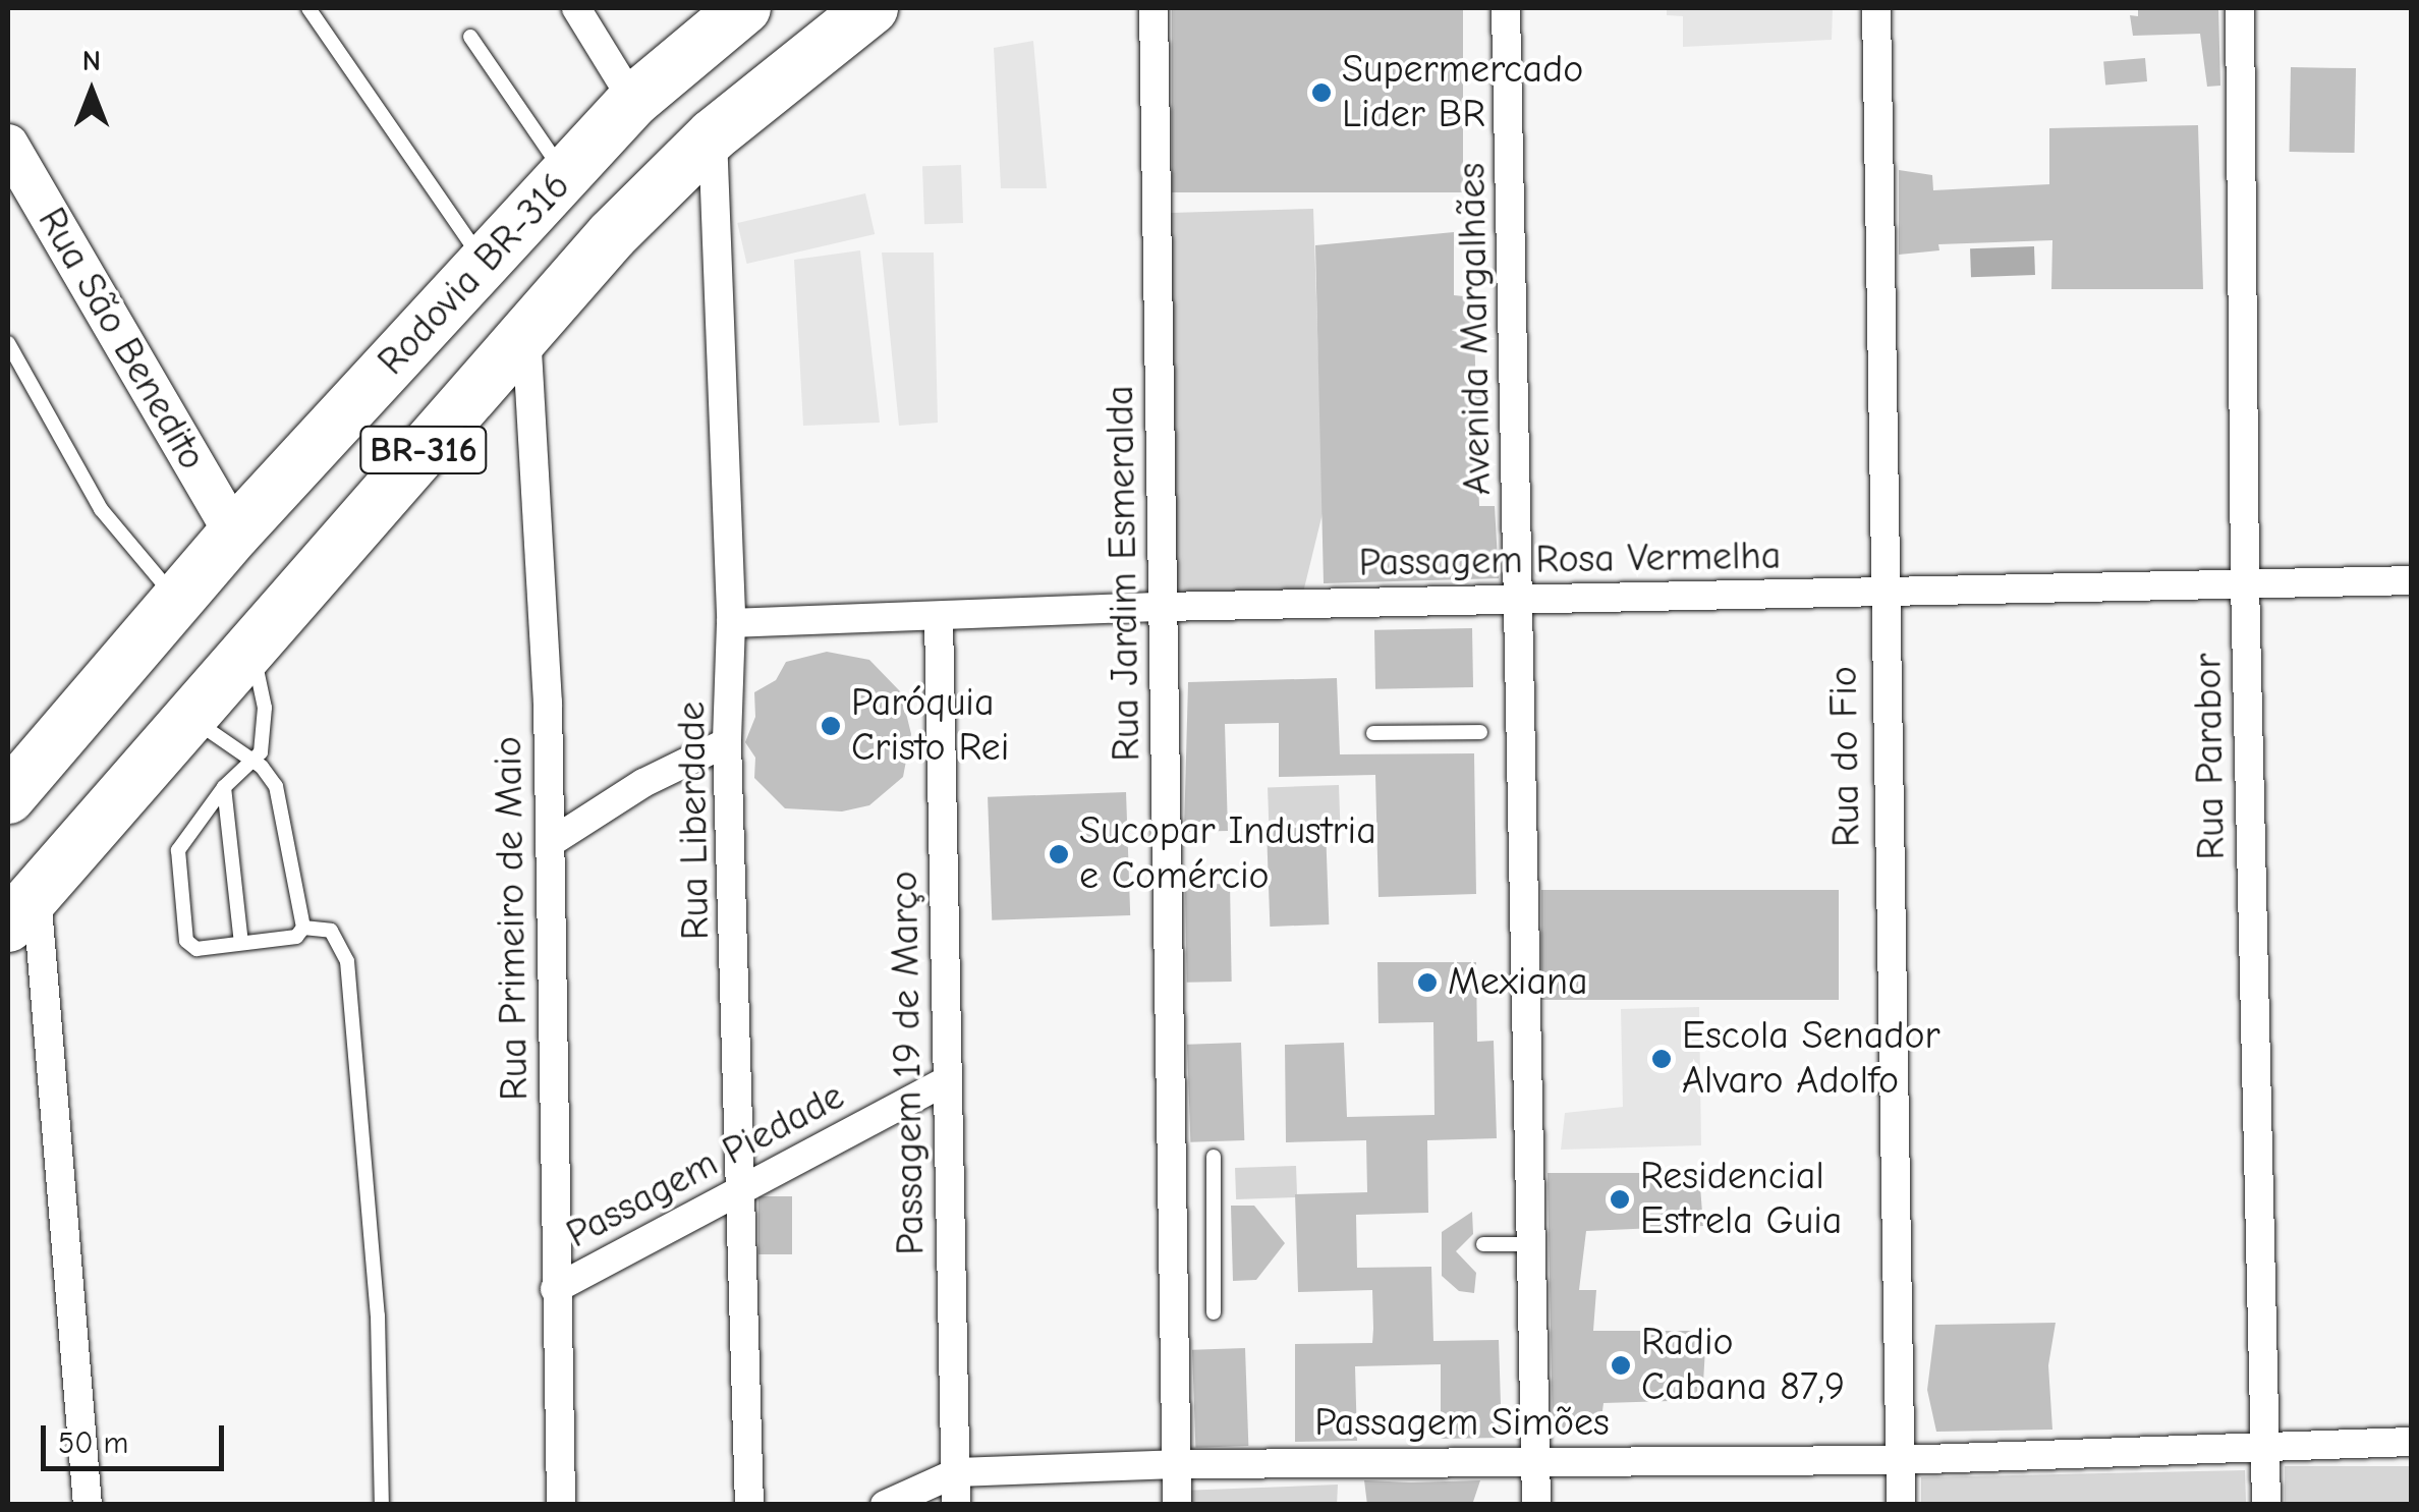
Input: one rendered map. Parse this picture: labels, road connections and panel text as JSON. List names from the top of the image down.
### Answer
{
  "streets": {
    "highway": ["Rodovia BR-316", "BR-316"],
    "street": [
      "Avenida Margalhães",
      "Rua São Benedito",
      "Passagem Rosa Vermelha",
      "Rua Jardim Esmeralda",
      "Rua do Fio",
      "Rua Parabor",
      "Rua Liberdade",
      "Rua Primeiro de Maio",
      "Passagem 19 de Março",
      "Passagem Piedade",
      "Passagem Simões"
    ]
  },
  "crossings": [
    ["Rodovia BR-316", "Rua São Benedito"],
    ["Rodovia BR-316", "BR-316"],
    ["Avenida Margalhães", "Passagem Rosa Vermelha"],
    ["Avenida Margalhães", "Passagem Simões"],
    ["BR-316", "Rua Liberdade"],
    ["BR-316", "Rua Primeiro de Maio"],
    ["Passagem Rosa Vermelha", "Rua Jardim Esmeralda"],
    ["Passagem Rosa Vermelha", "Rua do Fio"],
    ["Passagem Rosa Vermelha", "Rua Parabor"],
    ["Passagem Rosa Vermelha", "Rua Liberdade"],
    ["Passagem Rosa Vermelha", "Passagem 19 de Março"],
    ["Rua Jardim Esmeralda", "Passagem Simões"],
    ["Rua do Fio", "Passagem Simões"],
    ["Rua Parabor", "Passagem Simões"],
    ["Rua Liberdade", "Passagem Piedade"],
    ["Rua Primeiro de Maio", "Passagem Piedade"],
    ["Passagem 19 de Março", "Passagem Piedade"],
    ["Passagem 19 de Março", "Passagem Simões"]
  ],
  "places": [
    "Supermercado Lider BR",
    "Paróquia Cristo Rei",
    "Sucopar Industria e Comércio",
    "Mexiana",
    "Escola Senador Alvaro Adolfo",
    "Residencial Estrela Guia",
    "Radio Cabana 87,9"
  ],
  "scale_bar": "50 m",
  "north": "top"
}
